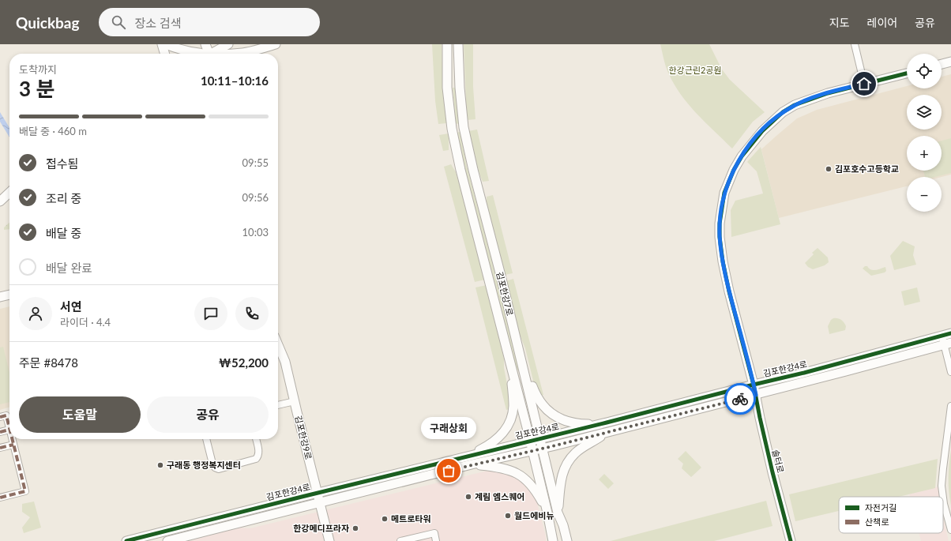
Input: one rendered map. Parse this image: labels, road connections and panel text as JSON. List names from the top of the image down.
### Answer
{
  "streets": {
    "street": [
      "김포한강7로",
      "김포한강4로",
      "김포한강9로",
      "솔터로"
    ]
  },
  "crossings": [
    ["김포한강7로", "김포한강4로"],
    ["김포한강4로", "김포한강9로"],
    ["김포한강4로", "솔터로"]
  ],
  "parks": ["한강근린2공원"],
  "places": [
    "김포호수고등학교",
    "구래동 행정복지센터",
    "구래상회",
    "계림 엠스퀘어",
    "월드에비뉴",
    "메트로타워",
    "한강메디프라자"
  ],
  "legend": ["자전거길", "산책로"],
  "page": {
    "header": "Quickbag",
    "search": "장소 검색",
    "nav": ["지도", "레이어", "공유"],
    "map_buttons": ["+", "−"],
    "heading": ["3 분", "도착까지", "10:11–10:16"],
    "panel": [
      "서연",
      "라이더 · 4.4",
      "주문 #8478",
      "₩52,200"
    ],
    "bar": "배달 중 · 460 m",
    "list": [
      ["접수됨", "09:55"],
      ["조리 중", "09:56"],
      ["배달 중", "10:03"],
      "배달 완료"
    ],
    "buttons": ["도움말", "공유"],
    "bubble": "구래상회"
  }
}
